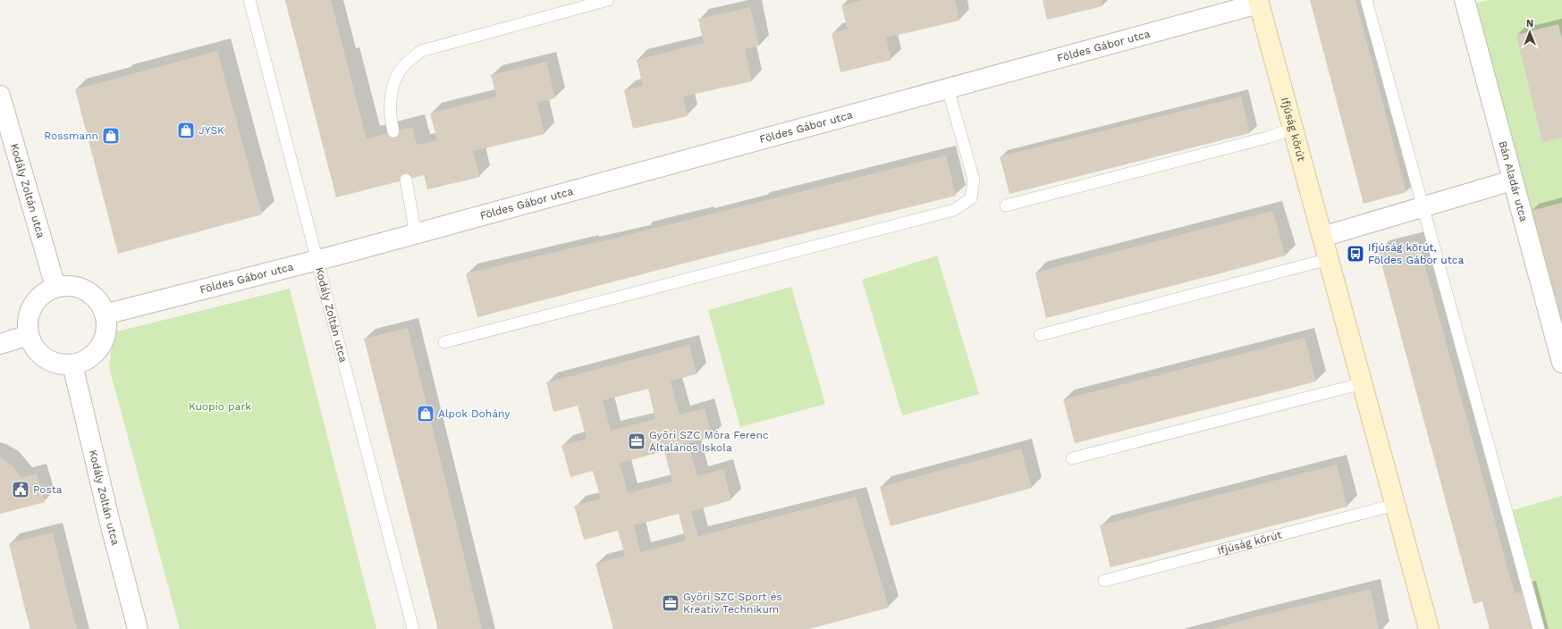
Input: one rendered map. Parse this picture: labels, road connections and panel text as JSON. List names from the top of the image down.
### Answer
{
  "streets": {
    "street": [
      "Földes Gábor utca",
      "Ifjúság körút",
      "Bán Aladár utca",
      "Kodály Zoltán utca"
    ]
  },
  "crossings": [
    ["Földes Gábor utca", "Ifjúság körút"],
    ["Földes Gábor utca", "Kodály Zoltán utca"]
  ],
  "parks": ["Kuopio park"],
  "places": {
    "shop": ["JYSK", "Rossmann", "Alpok Dohány"],
    "bus stop": ["Ifjúság körút, Földes Gábor utca"],
    "office": ["Győri SZC Móra Ferenc Általános Iskola", "Győri SZC Sport és Kreatív Technikum"],
    "public building": ["Posta"]
  },
  "north": "top"
}
